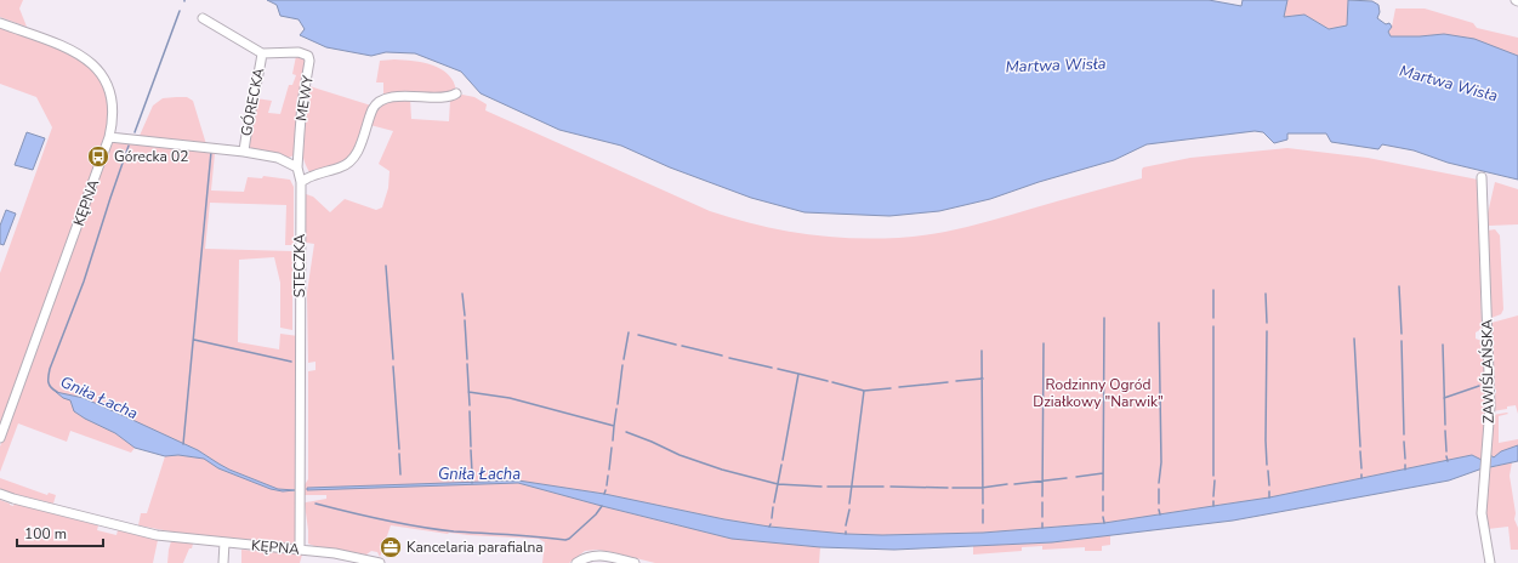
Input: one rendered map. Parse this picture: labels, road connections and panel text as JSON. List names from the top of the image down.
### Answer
{
  "streets": {
    "street": [
      "MEWY",
      "GÓRECKA",
      "KĘPNA",
      "STECZKA",
      "ZAWIŚLAŃSKA"
    ]
  },
  "crossings": [
    ["MEWY", "GÓRECKA"],
    ["GÓRECKA", "KĘPNA"],
    ["KĘPNA", "STECZKA"]
  ],
  "water": ["Martwa Wisła", "Gniła Łacha"],
  "parks": ["Rodzinny Ogród Działkowy \"Narwik\""],
  "places": {
    "bus stop": ["Górecka 02"],
    "office": ["Kancelaria parafialna"]
  },
  "scale_bar": "100 m"
}
